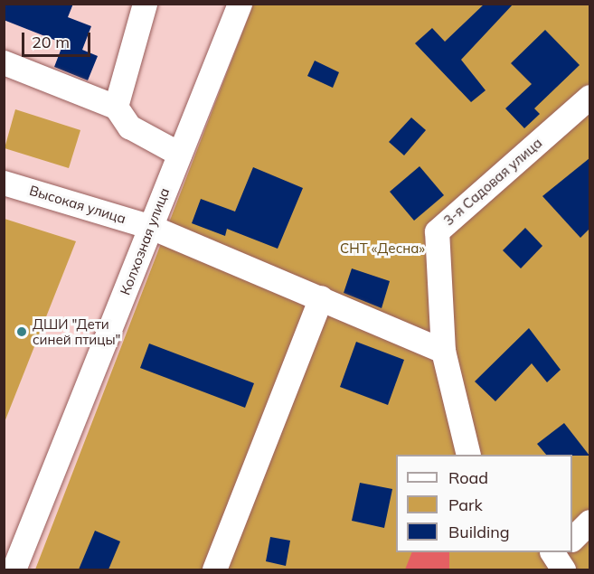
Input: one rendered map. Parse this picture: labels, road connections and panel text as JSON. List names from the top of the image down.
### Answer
{
  "streets": {
    "street": ["3-я Садовая улица", "Высокая улица", "Колхозная улица"]
  },
  "crossings": [
    ["3-я Садовая улица", "Высокая улица"],
    ["Высокая улица", "Колхозная улица"]
  ],
  "parks": ["СНТ «Десна»"],
  "places": ["ДШИ \"Дети синей птицы\""],
  "legend": ["Road", "Park", "Building"],
  "scale_bar": "20 m"
}
